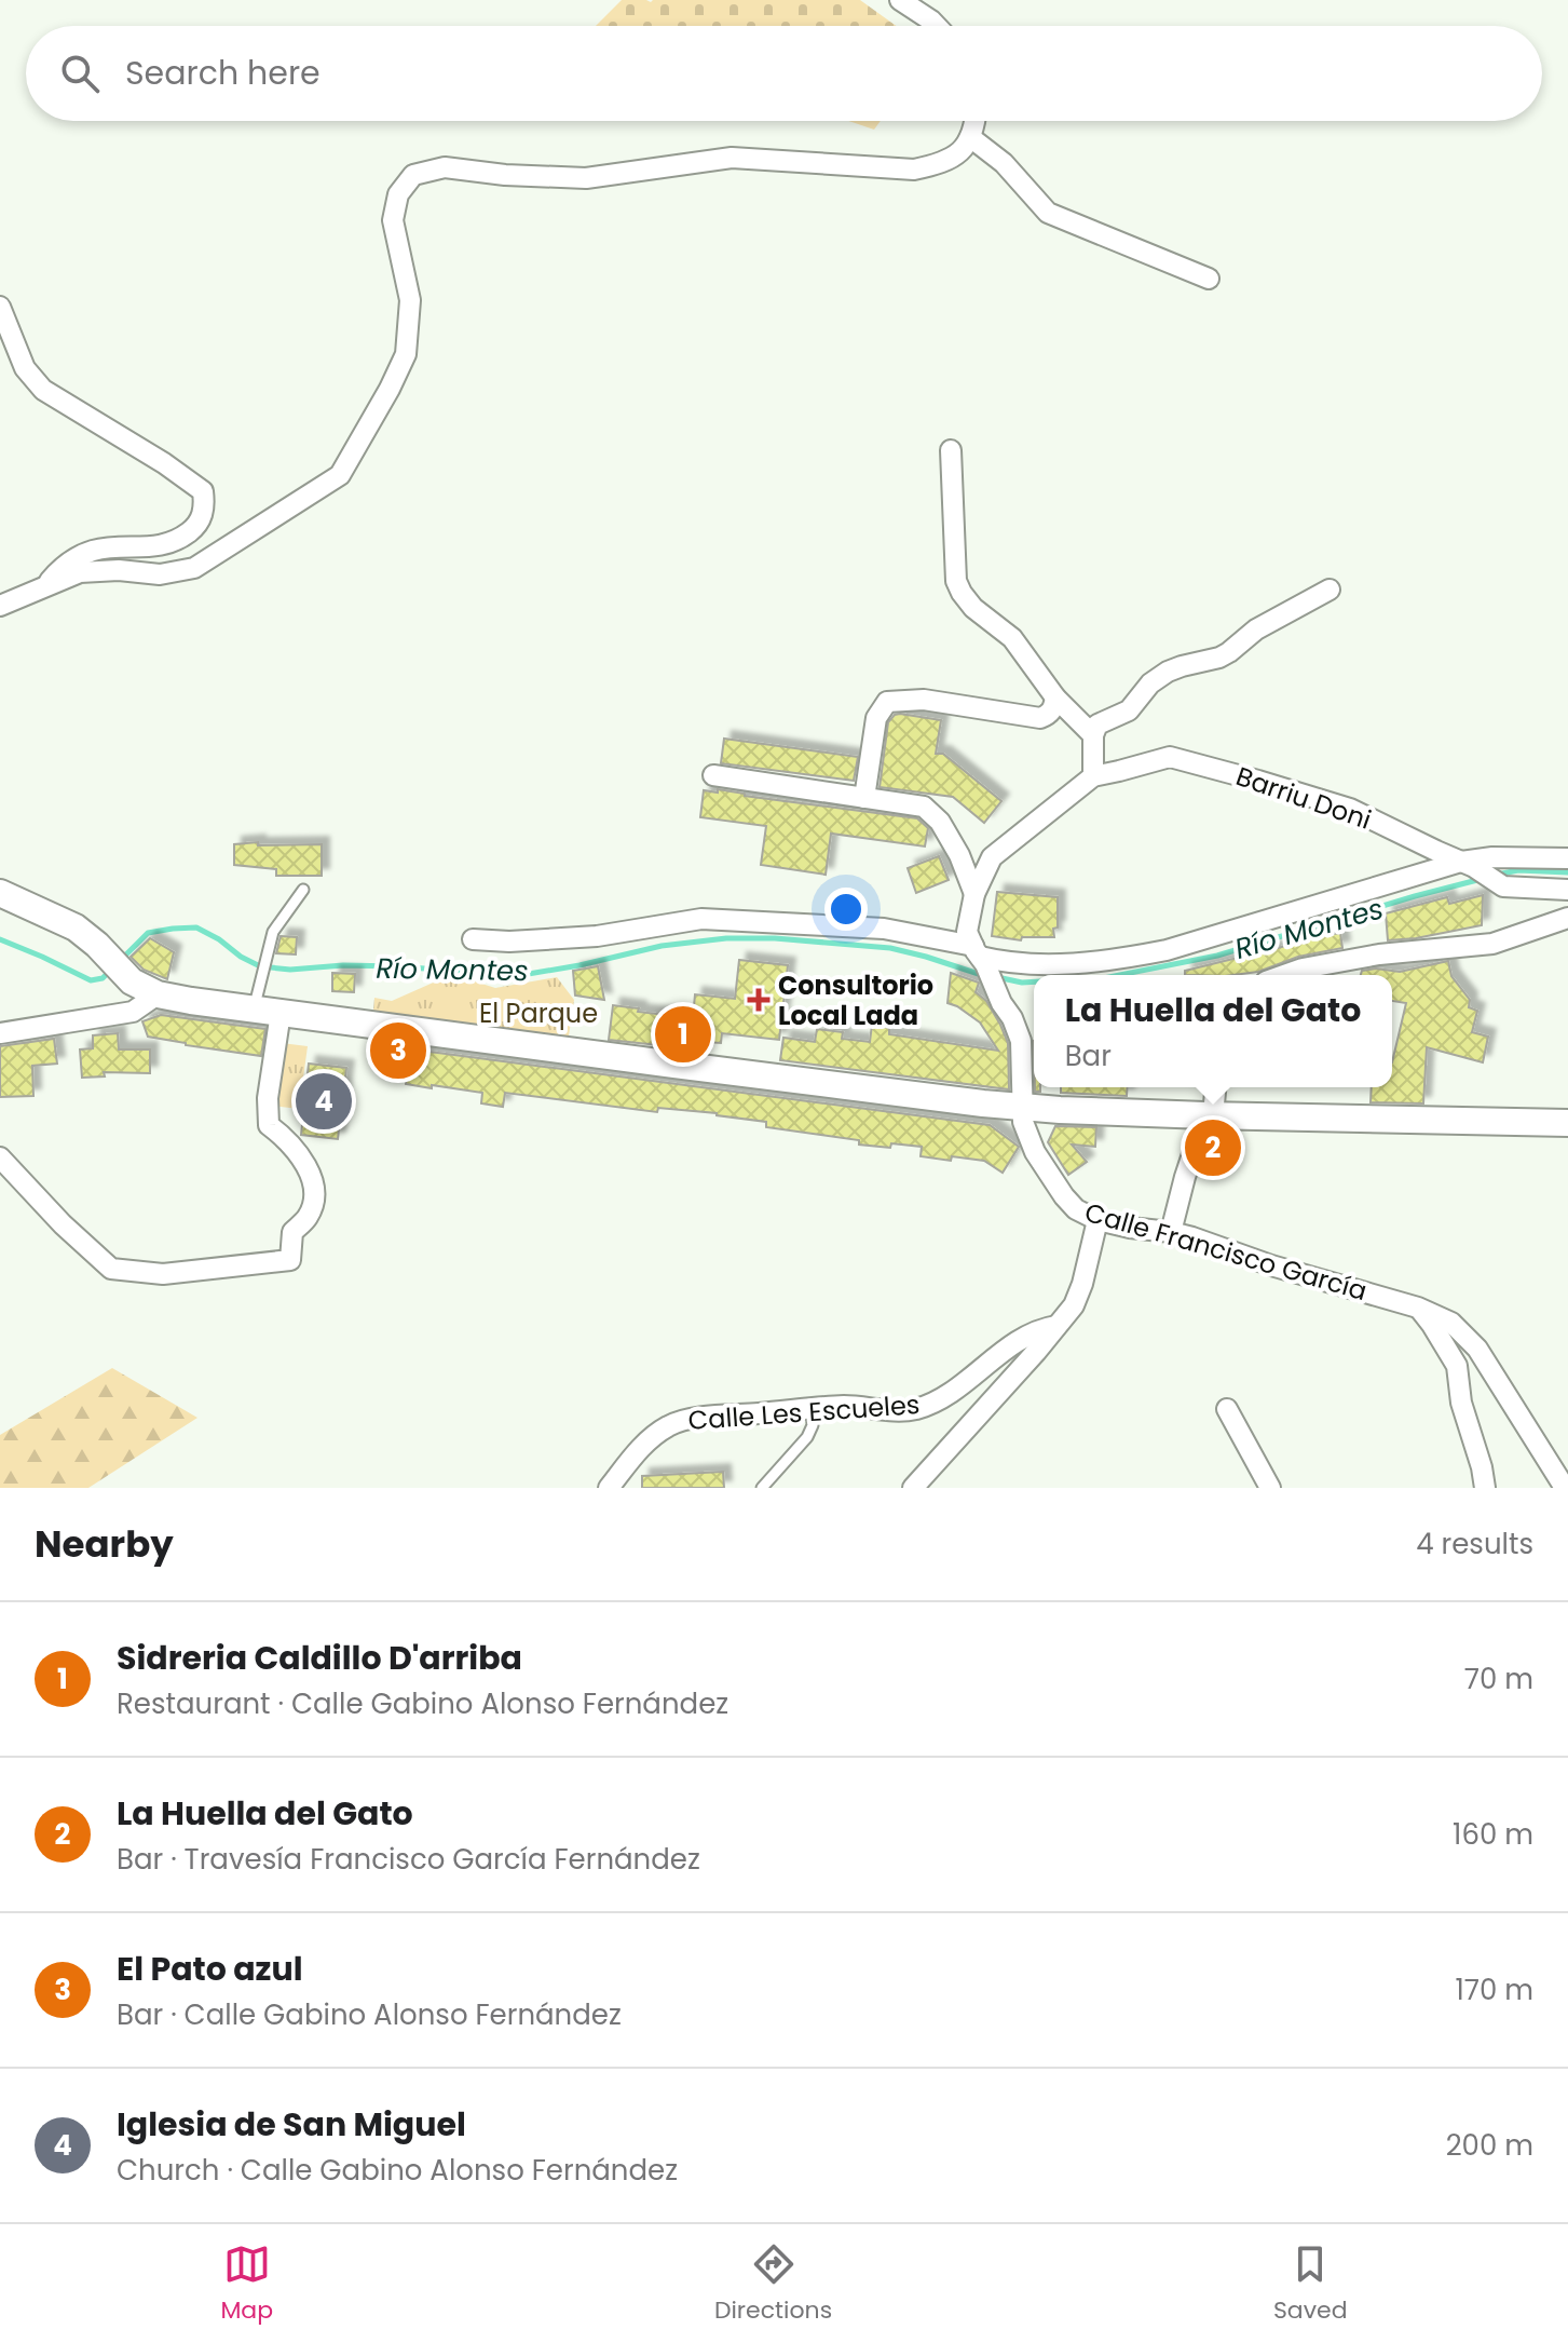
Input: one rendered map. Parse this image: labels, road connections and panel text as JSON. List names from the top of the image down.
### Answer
{
  "streets": {
    "street": ["Barriu Doni", "Calle Francisco García", "Calle Les Escueles"]
  },
  "crossings": [
    ["Barriu Doni", "Calle Francisco García"]
  ],
  "water": ["Río Montes"],
  "parks": ["El Parque"],
  "places": {
    "health": ["Consultorio Local Lada"]
  },
  "page": {
    "search": "Search here",
    "popup": ["La Huella del Gato", "Bar"],
    "pins": [
      "1",
      "3",
      "4",
      "2"
    ],
    "heading": ["Nearby", "4 results"],
    "list": [
      {
        "mark": "1",
        "name": "Sidreria Caldillo D'arriba",
        "note": "Restaurant · Calle Gabino Alonso Fernández",
        "value": "70 m"
      },
      {
        "mark": "2",
        "name": "La Huella del Gato",
        "note": "Bar · Travesía Francisco García Fernández",
        "value": "160 m"
      },
      {
        "mark": "3",
        "name": "El Pato azul",
        "note": "Bar · Calle Gabino Alonso Fernández",
        "value": "170 m"
      },
      {
        "mark": "4",
        "name": "Iglesia de San Miguel",
        "note": "Church · Calle Gabino Alonso Fernández",
        "value": "200 m"
      }
    ],
    "nav": ["Map", "Directions", "Saved"]
  }
}
